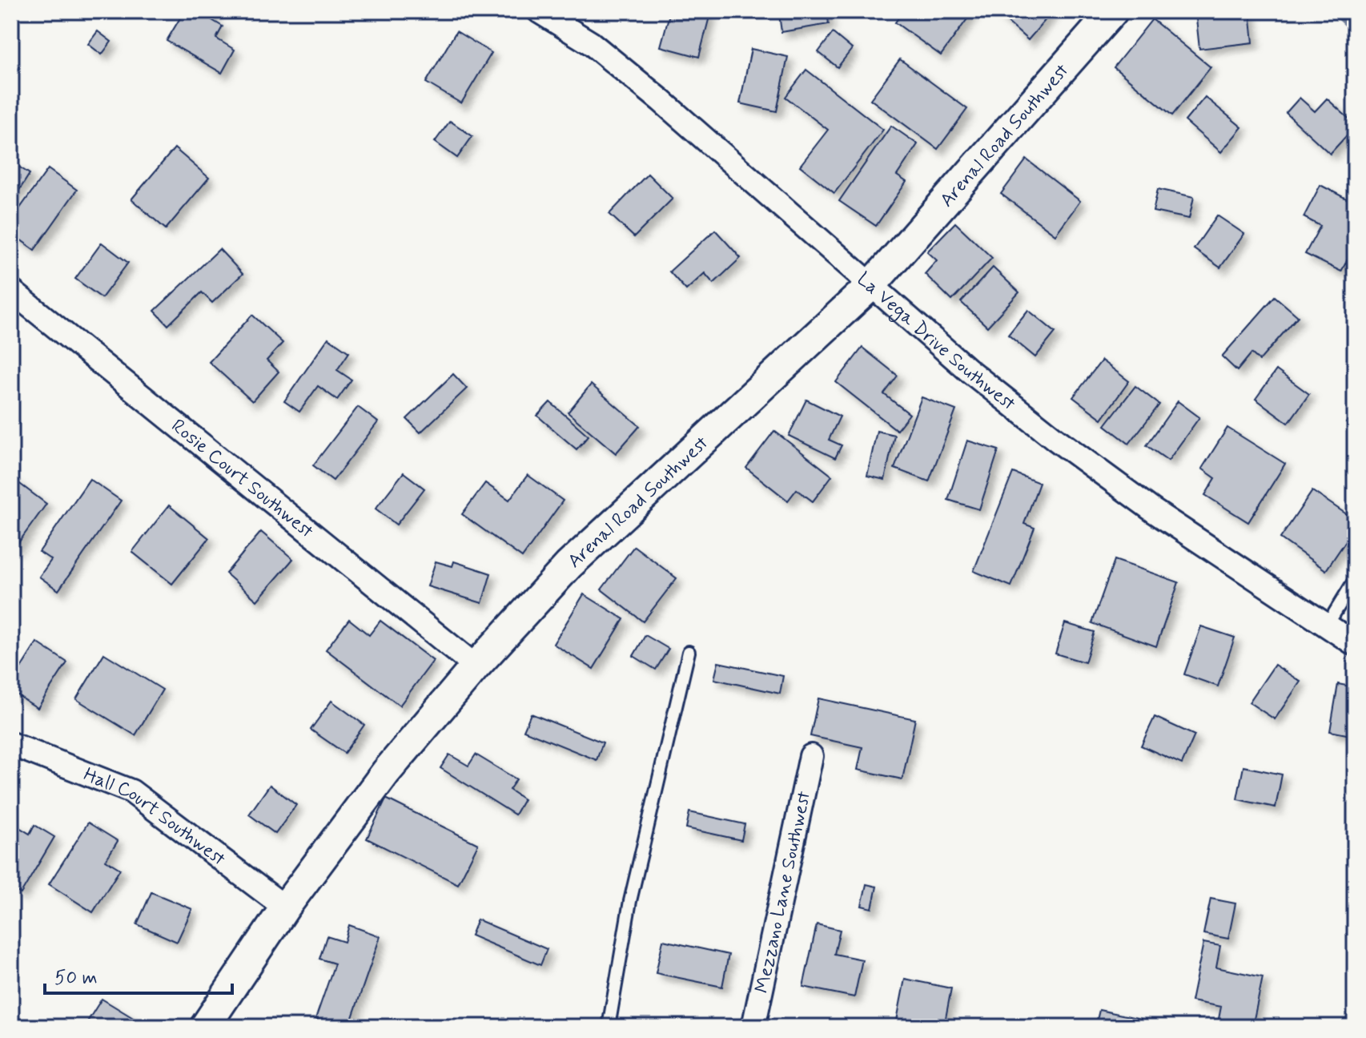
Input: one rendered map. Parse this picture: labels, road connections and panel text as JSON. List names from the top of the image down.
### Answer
{
  "streets": {
    "street": [
      "Arenal Road Southwest",
      "La Vega Drive Southwest",
      "Rosie Court Southwest",
      "Hall Court Southwest",
      "Mezzano Lane Southwest"
    ]
  },
  "crossings": [
    ["Arenal Road Southwest", "La Vega Drive Southwest"],
    ["Arenal Road Southwest", "Rosie Court Southwest"],
    ["Arenal Road Southwest", "Hall Court Southwest"]
  ],
  "scale_bar": "50 m"
}
